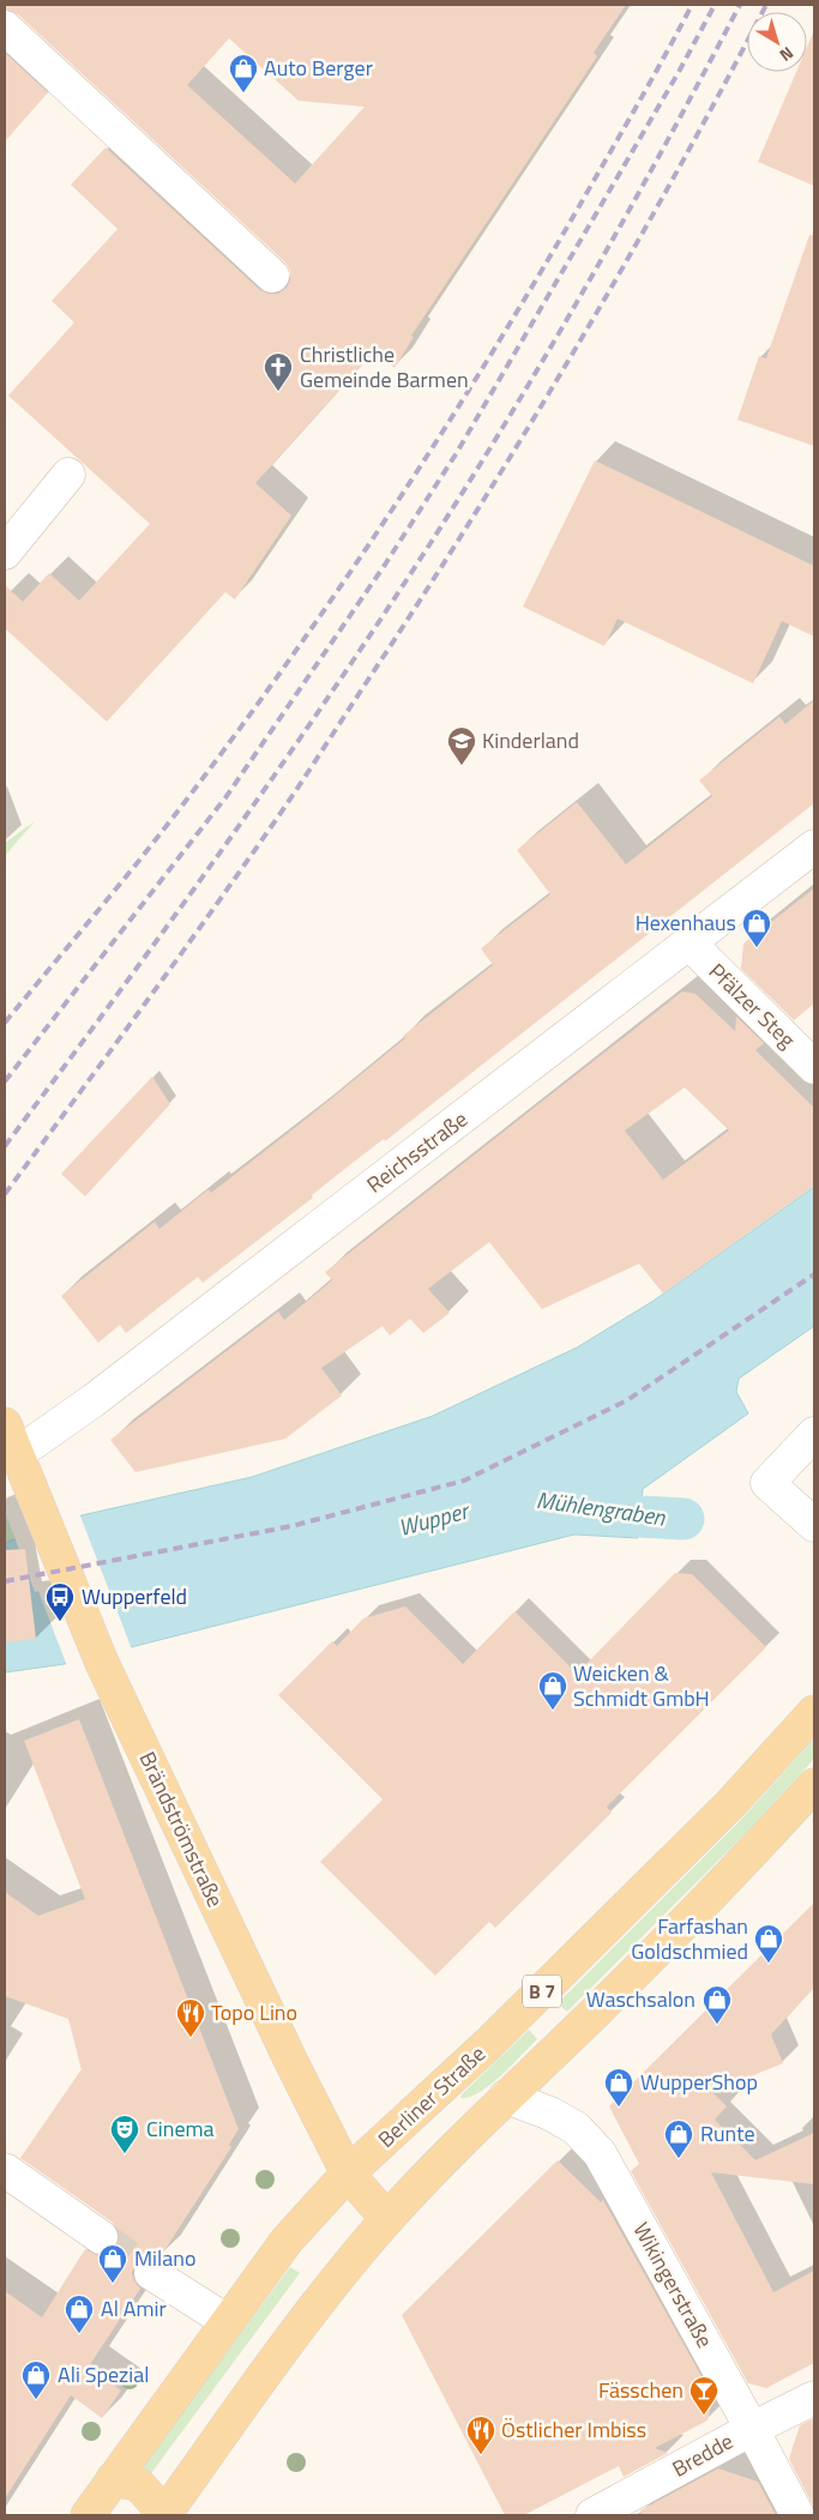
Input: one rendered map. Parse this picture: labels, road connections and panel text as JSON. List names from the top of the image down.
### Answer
{
  "streets": {
    "main road": ["Brändströmstraße", "B 7", "Berliner Straße"],
    "street": [
      "Pfälzer Steg",
      "Reichsstraße",
      "Wikingerstraße",
      "Bredde"
    ]
  },
  "crossings": [
    ["Pfälzer Steg", "Reichsstraße"],
    ["Reichsstraße", "Brändströmstraße"],
    ["Brändströmstraße", "B 7"],
    ["Brändströmstraße", "Berliner Straße"],
    ["B 7", "Wikingerstraße"],
    ["Wikingerstraße", "Bredde"]
  ],
  "water": ["Mühlengraben", "Wupper"],
  "places": {
    "shop": [
      "Auto Berger",
      "Hexenhaus",
      "Weicken & Schmidt GmbH",
      "Farfashan Goldschmied",
      "Waschsalon",
      "WupperShop",
      "Runte",
      "Milano",
      "Al Amir",
      "Ali Spezial"
    ],
    "church": ["Christliche Gemeinde Barmen"],
    "school or university": ["Kinderland"],
    "bus stop": ["Wupperfeld"],
    "restaurant": ["Topo Lino", "Östlicher Imbiss"],
    "theatre": ["Cinema"],
    "bar": ["Fässchen"]
  },
  "north": "bottom right"
}
